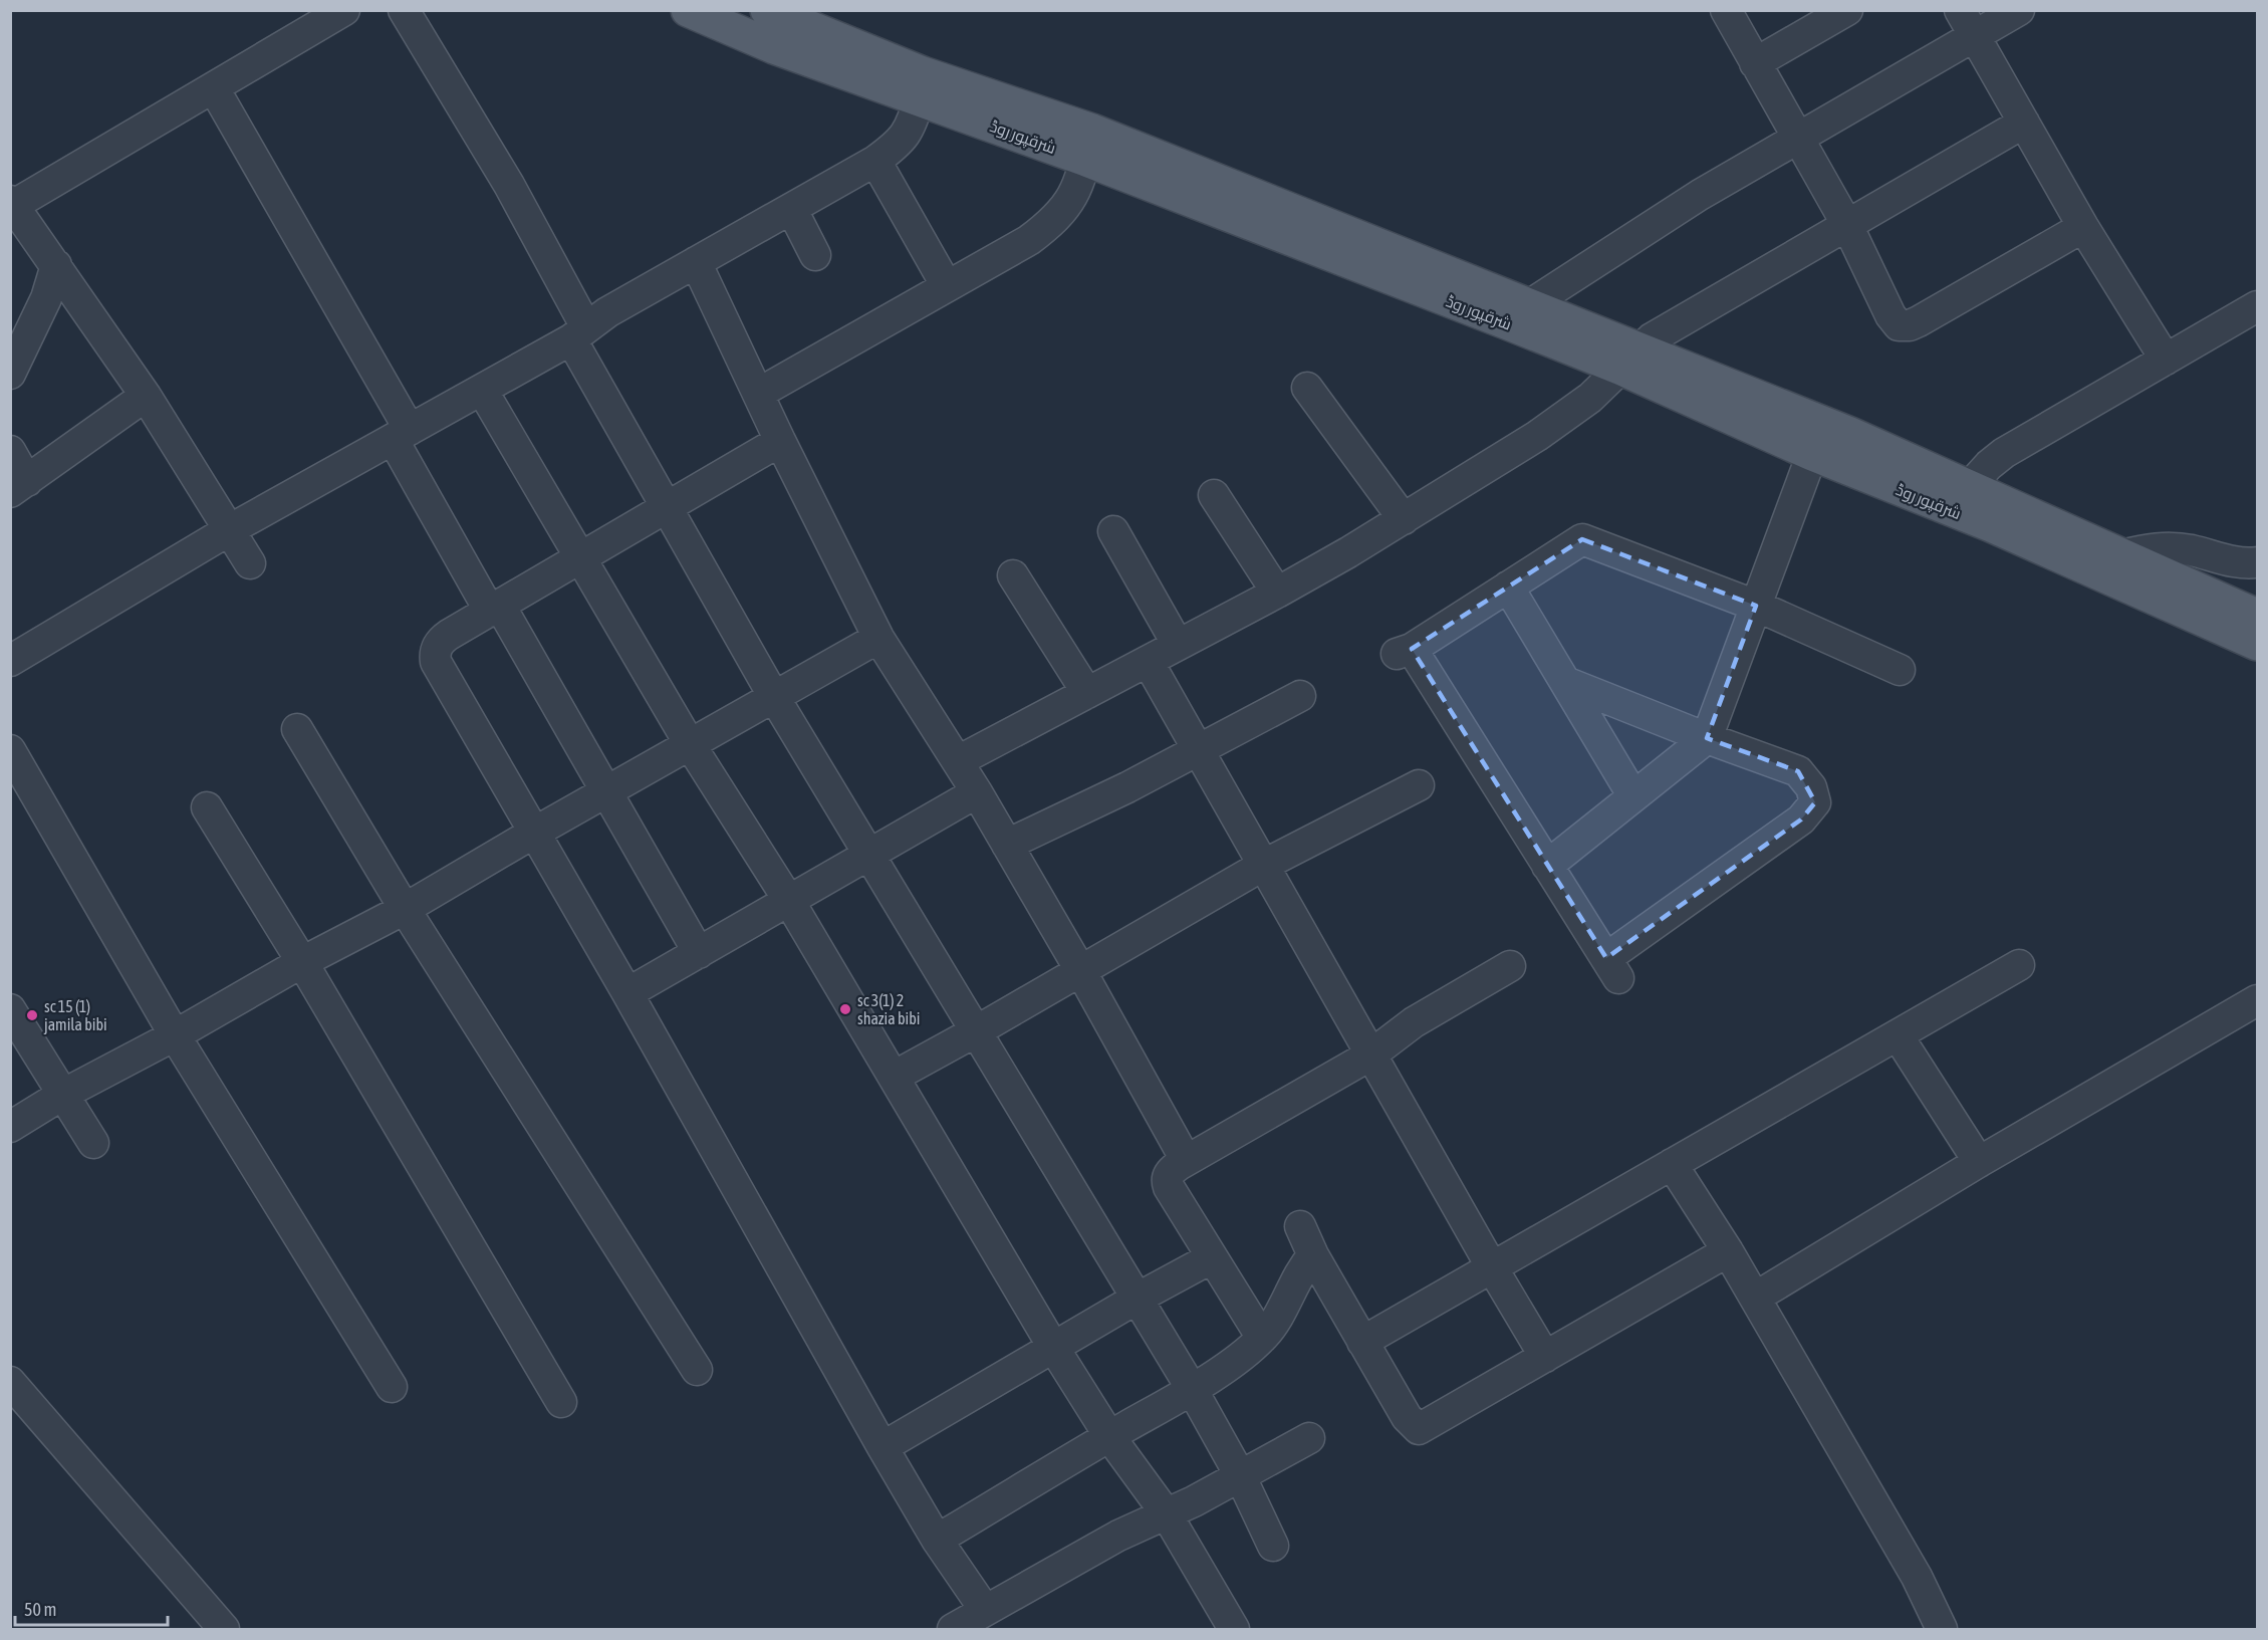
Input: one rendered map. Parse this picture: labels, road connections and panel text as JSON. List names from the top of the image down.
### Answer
{
  "streets": {
    "main road": ["شرقپور روڈ"]
  },
  "places": ["sc 3(1) 2 shazia bibi", "sc 15 (1) jamila bibi"],
  "scale_bar": "50 m"
}
